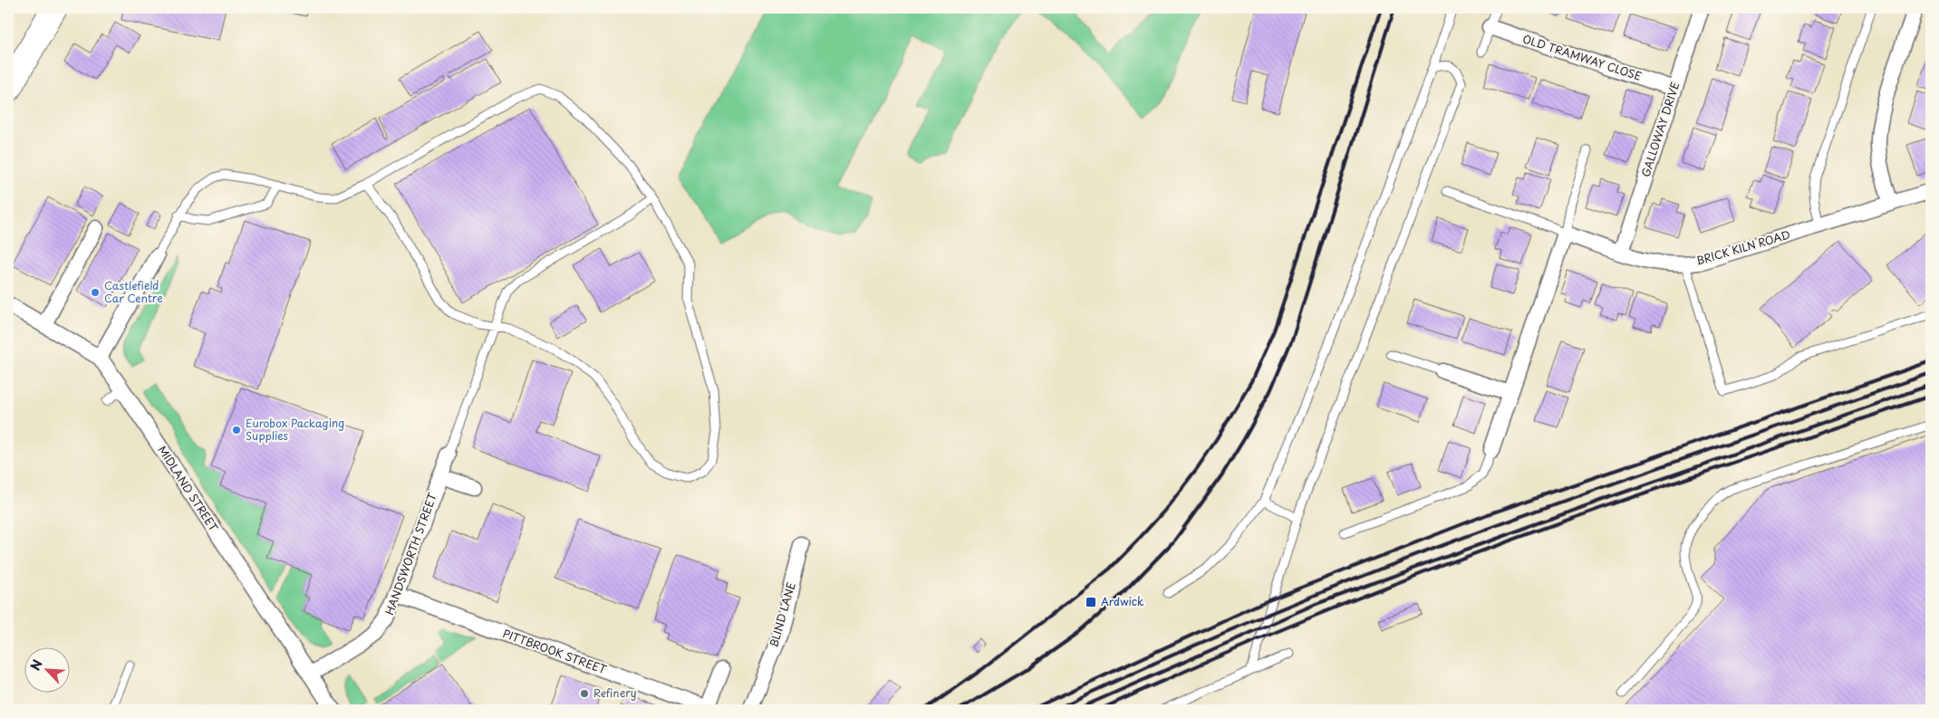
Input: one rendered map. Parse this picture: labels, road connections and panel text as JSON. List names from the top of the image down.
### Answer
{
  "streets": {
    "street": [
      "OLD TRAMWAY CLOSE",
      "GALLOWAY DRIVE",
      "BRICK KILN ROAD",
      "MIDLAND STREET",
      "HANDSWORTH STREET",
      "BLIND LANE",
      "PITTBROOK STREET"
    ]
  },
  "crossings": [
    ["OLD TRAMWAY CLOSE", "GALLOWAY DRIVE"],
    ["GALLOWAY DRIVE", "BRICK KILN ROAD"],
    ["MIDLAND STREET", "HANDSWORTH STREET"],
    ["HANDSWORTH STREET", "PITTBROOK STREET"]
  ],
  "places": {
    "other": ["Castlefield Car Centre", "Eurobox Packaging Supplies", "Refinery"],
    "transit": ["Ardwick"]
  },
  "north": "top left"
}
